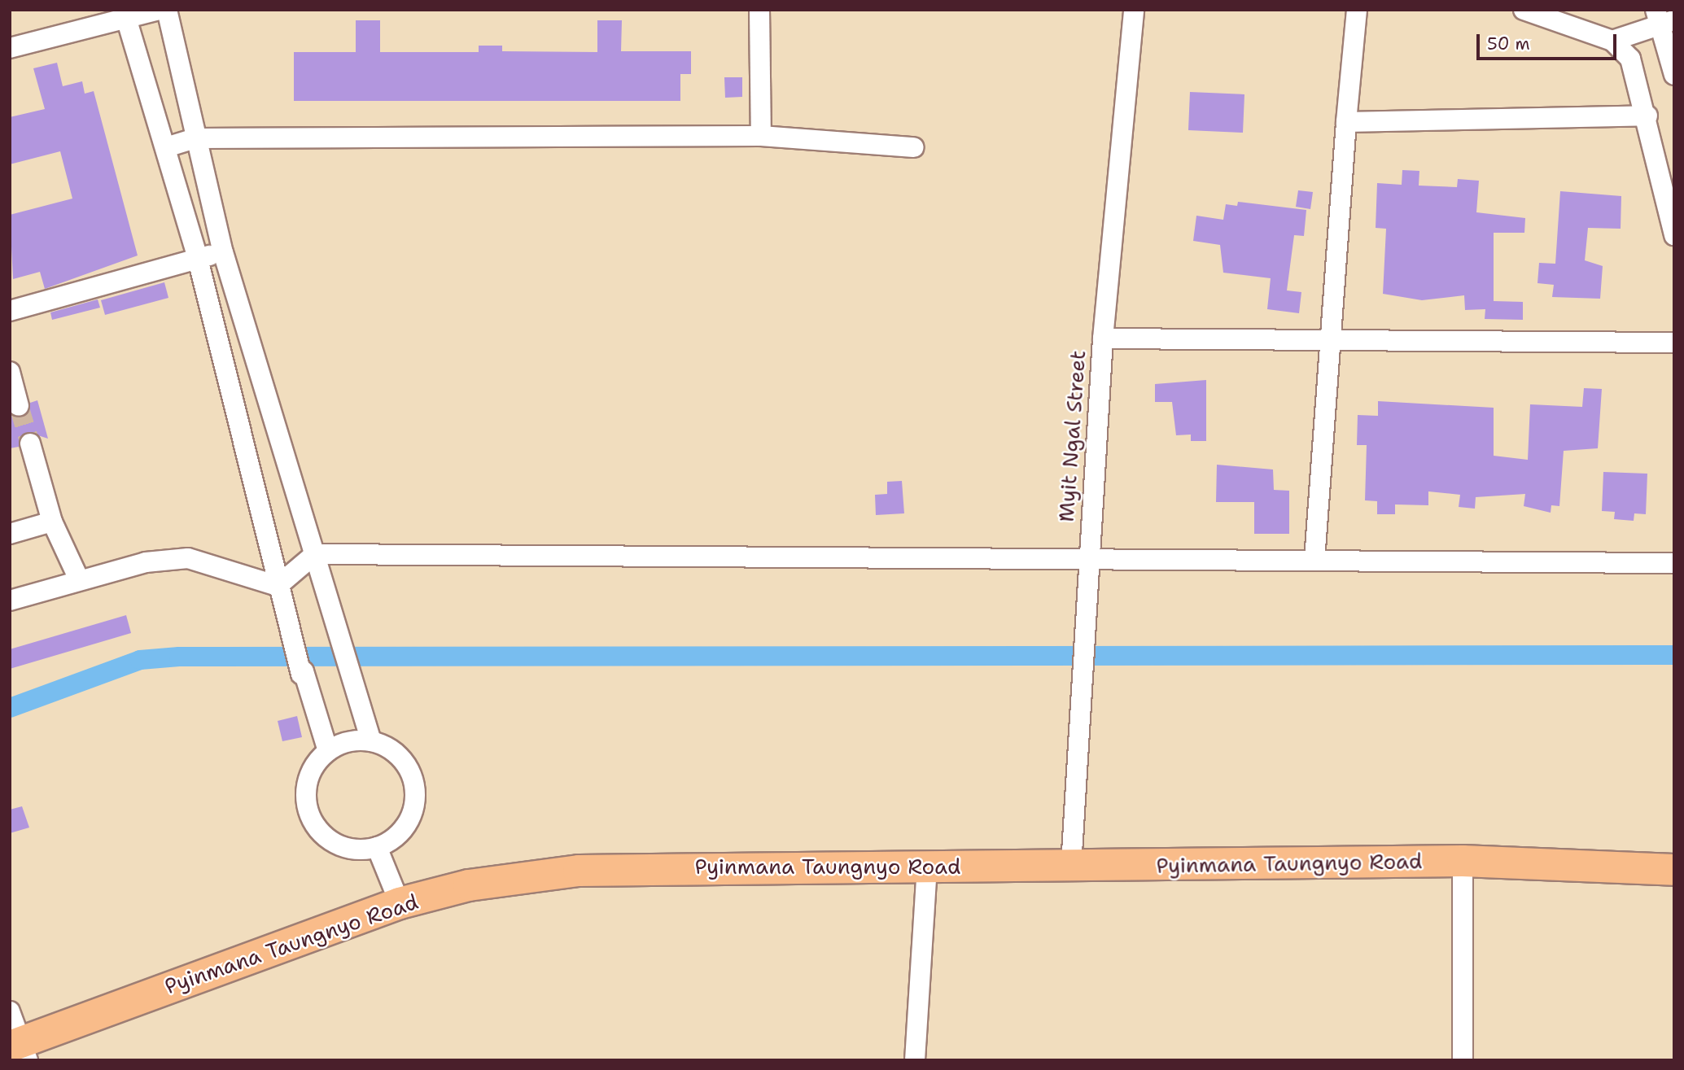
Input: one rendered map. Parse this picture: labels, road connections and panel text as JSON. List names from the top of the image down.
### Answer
{
  "streets": {
    "main road": ["Pyinmana Taungnyo Road"],
    "street": ["Myit Ngal Street"]
  },
  "crossings": [
    ["Myit Ngal Street", "Pyinmana Taungnyo Road"]
  ],
  "scale_bar": "50 m"
}
